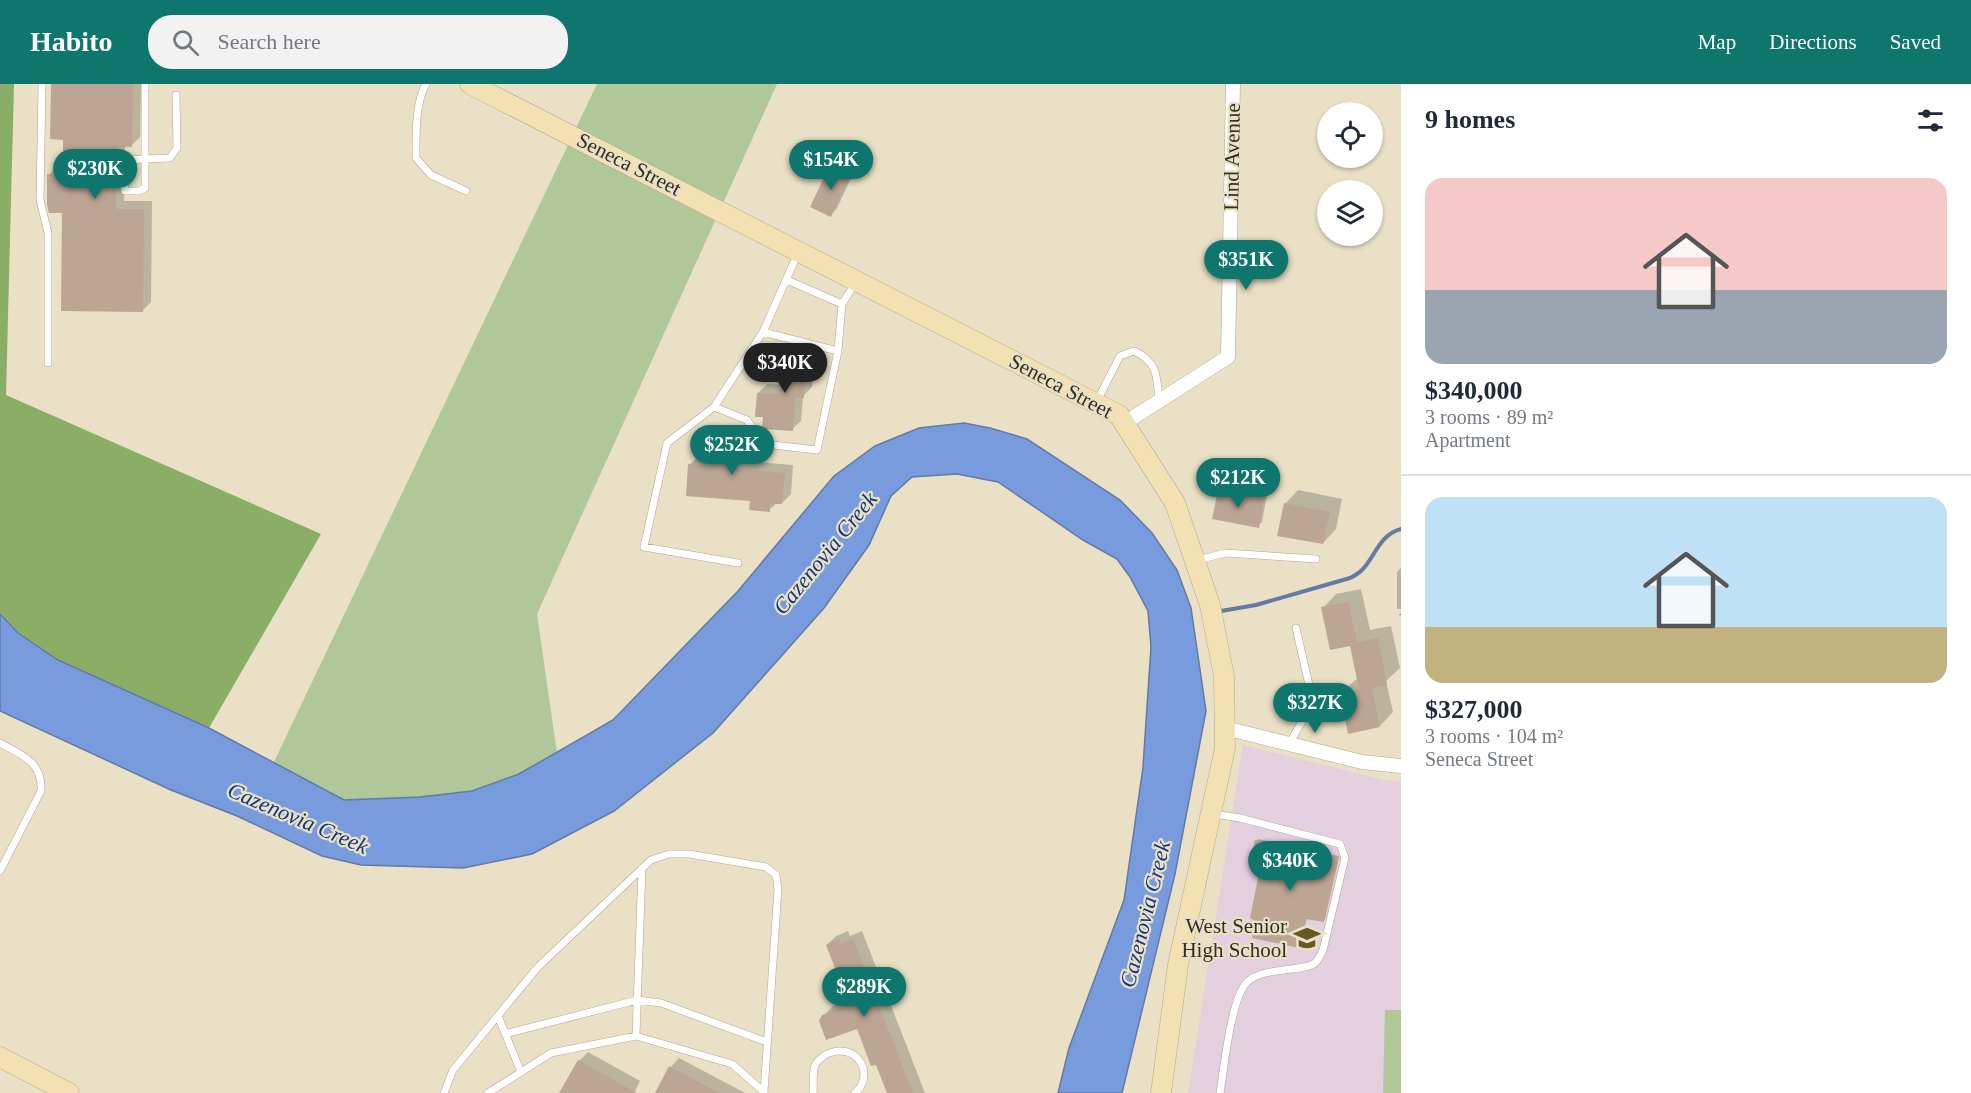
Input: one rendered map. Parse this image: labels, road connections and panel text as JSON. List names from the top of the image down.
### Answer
{
  "streets": {
    "street": ["Lind Avenue", "Seneca Street"]
  },
  "crossings": [
    ["Lind Avenue", "Seneca Street"]
  ],
  "water": ["Cazenovia Creek"],
  "places": {
    "school or university": ["West Senior High School"]
  },
  "page": {
    "header": "Habito",
    "search": "Search here",
    "nav": ["Map", "Directions", "Saved"],
    "heading": "9 homes",
    "price": [
      "$154K",
      "$230K",
      "$351K",
      "$340K",
      "$252K",
      "$212K",
      "$327K",
      "$340K",
      "$289K"
    ],
    "list": [
      {
        "name": "$340,000",
        "note": "3 rooms · 89 m² · Apartment"
      },
      {
        "name": "$327,000",
        "note": "3 rooms · 104 m² · Seneca Street"
      }
    ]
  }
}
